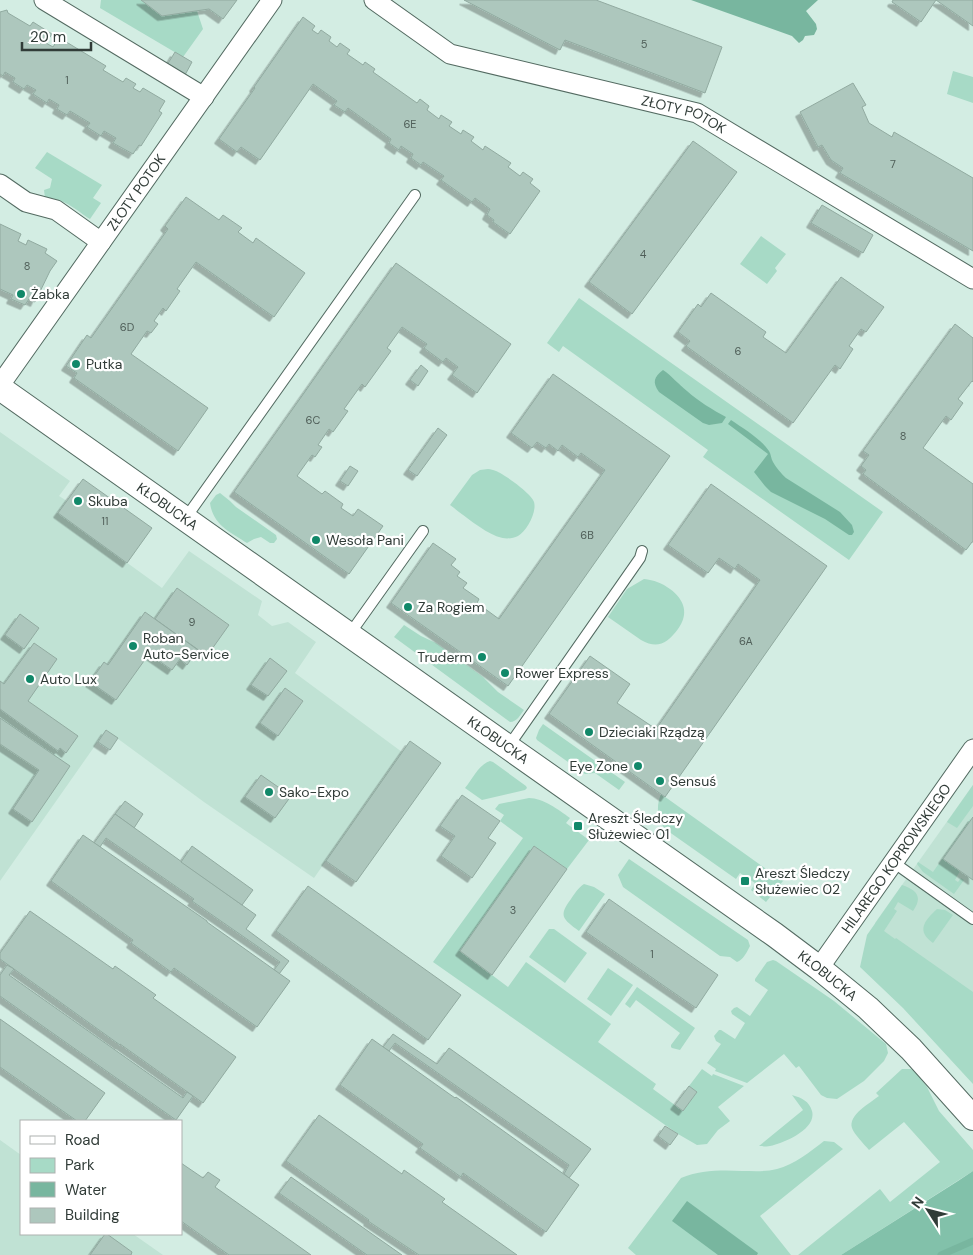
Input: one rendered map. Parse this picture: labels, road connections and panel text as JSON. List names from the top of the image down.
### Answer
{
  "streets": {
    "street": ["ZŁOTY POTOK", "KŁOBUCKA", "HILAREGO KOPROWSKIEGO"]
  },
  "crossings": [
    ["ZŁOTY POTOK", "KŁOBUCKA"],
    ["KŁOBUCKA", "HILAREGO KOPROWSKIEGO"]
  ],
  "places": {
    "other": [
      "Żabka",
      "Putka",
      "Skuba",
      "Wesoła Pani",
      "Za Rogiem",
      "Roban Auto-Service",
      "Truderm",
      "Rower Express",
      "Auto Lux",
      "Dzieciaki Rządzą",
      "Eye Zone",
      "Sensuś",
      "Sako-Expo"
    ],
    "transit": ["Areszt Śledczy Służewiec 01", "Areszt Śledczy Służewiec 02"]
  },
  "house_numbers": [
    "5",
    "1",
    "6E",
    "7",
    "4",
    "8",
    "6D",
    "6",
    "6C",
    "8",
    "11",
    "6B",
    "9",
    "6A",
    "3",
    "1"
  ],
  "legend": [
    "Road",
    "Park",
    "Water",
    "Building"
  ],
  "scale_bar": "20 m",
  "north": "top left"
}
